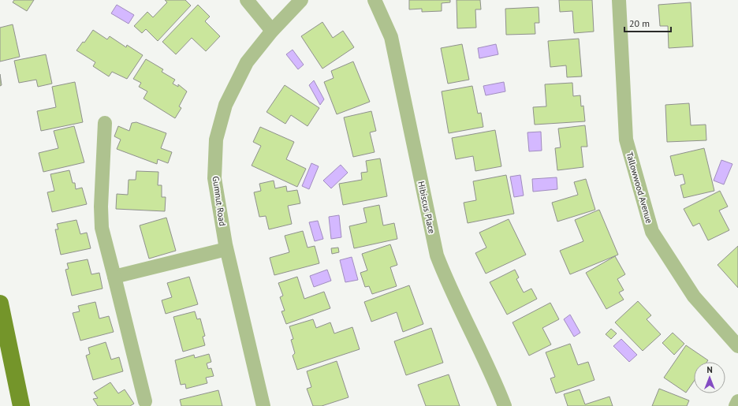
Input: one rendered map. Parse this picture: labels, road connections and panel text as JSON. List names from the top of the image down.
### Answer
{
  "streets": {
    "street": ["Tallowwood Avenue", "Gumnut Road", "Hibiscus Place"]
  },
  "scale_bar": "20 m",
  "north": "top"
}
